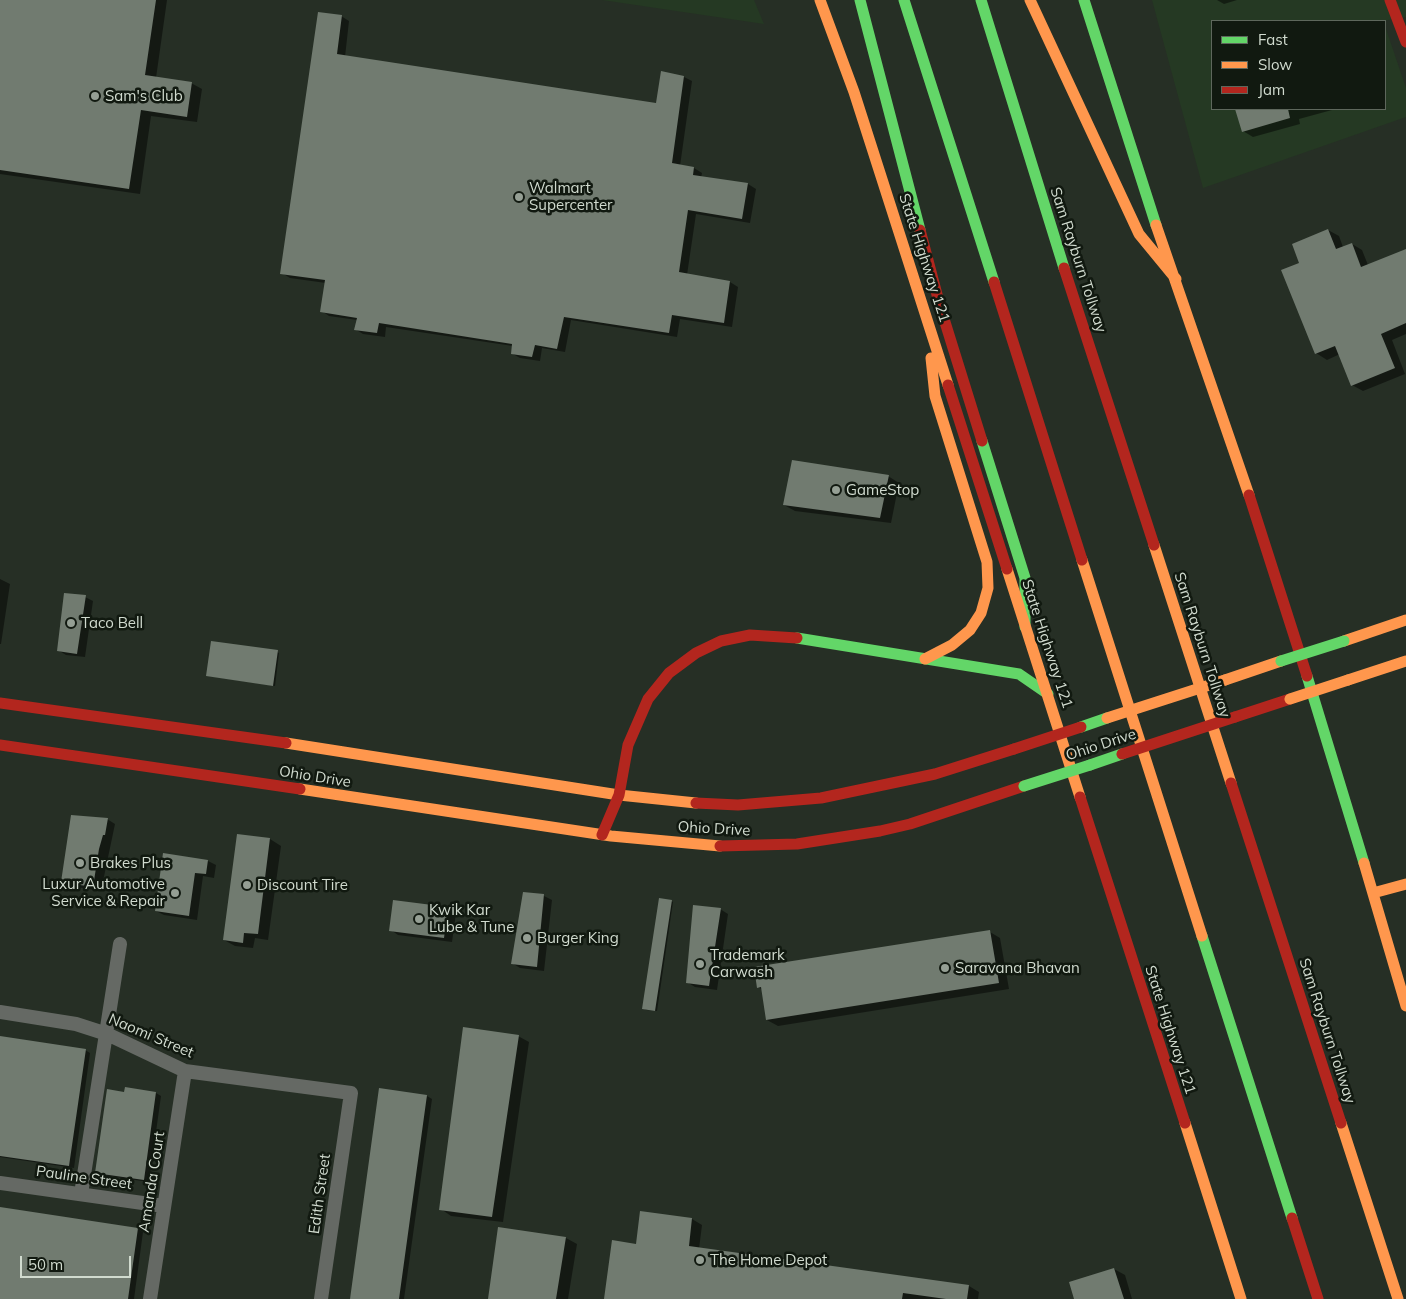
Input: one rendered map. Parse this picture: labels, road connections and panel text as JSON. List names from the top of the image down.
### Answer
{
  "streets": {
    "main road": ["State Highway 121", "Sam Rayburn Tollway", "Ohio Drive"],
    "street": [
      "Naomi Street",
      "Pauline Street",
      "Amanda Court",
      "Edith Street"
    ]
  },
  "crossings": [
    ["Naomi Street", "Amanda Court"],
    ["Naomi Street", "Edith Street"],
    ["Pauline Street", "Amanda Court"]
  ],
  "places": [
    "Sam's Club",
    "Walmart Supercenter",
    "GameStop",
    "Taco Bell",
    "Brakes Plus",
    "Discount Tire",
    "Luxur Automotive Service & Repair",
    "Kwik Kar Lube & Tune",
    "Burger King",
    "Trademark Carwash",
    "Saravana Bhavan",
    "The Home Depot"
  ],
  "legend": ["Fast", "Slow", "Jam"],
  "scale_bar": "50 m"
}
